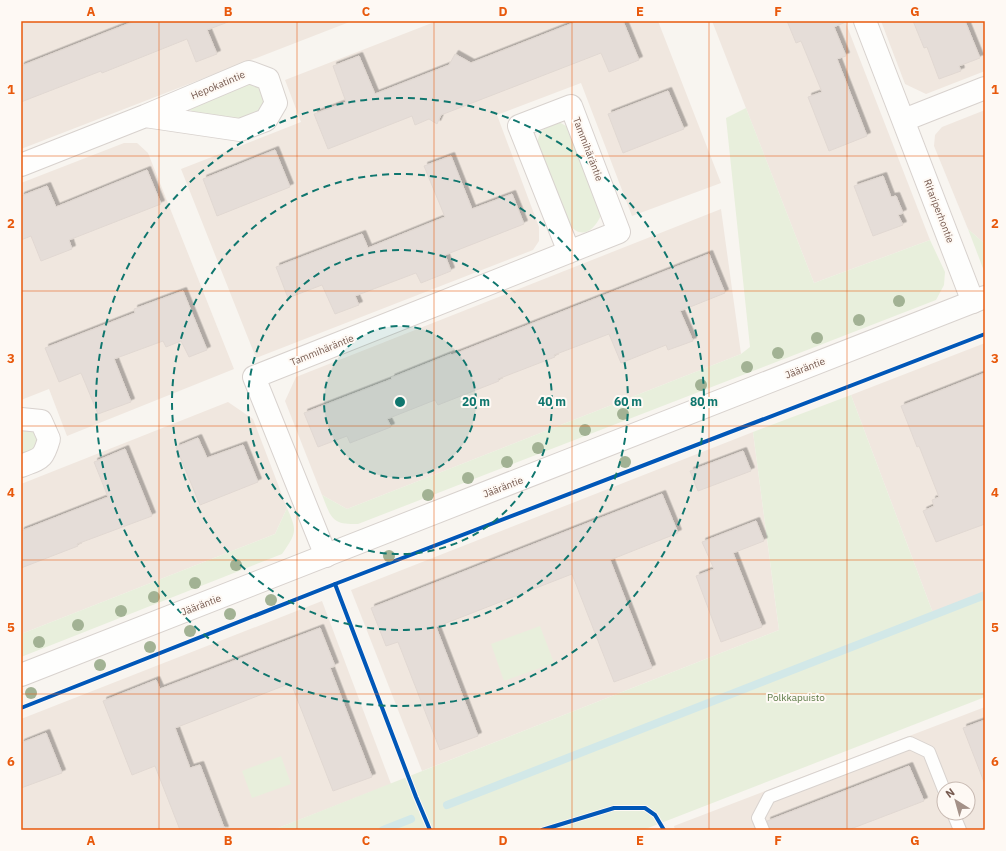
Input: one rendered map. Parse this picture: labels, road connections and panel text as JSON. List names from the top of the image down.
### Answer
{
  "streets": {
    "street": [
      "Hepokatintie",
      "Tammihäräntie",
      "Ritariperhontie",
      "Jääräntie"
    ]
  },
  "crossings": [
    ["Tammihäräntie", "Jääräntie"],
    ["Ritariperhontie", "Jääräntie"]
  ],
  "parks": ["Polkkapuisto"],
  "north": "top left",
  "grid": {
    "columns": [
      "A",
      "B",
      "C",
      "D",
      "E",
      "F",
      "G"
    ],
    "rows": [
      "1",
      "2",
      "3",
      "4",
      "5",
      "6"
    ]
  },
  "rings": [
    "20 m",
    "40 m",
    "60 m",
    "80 m"
  ]
}
